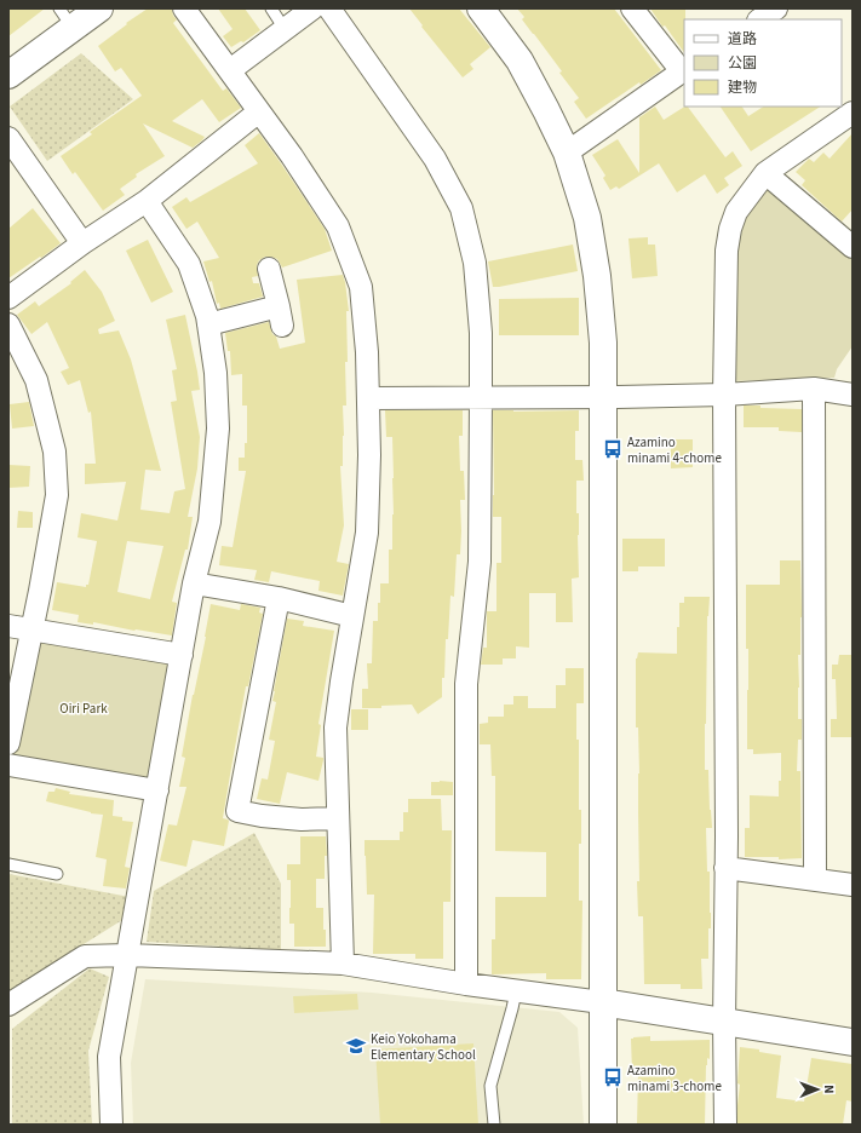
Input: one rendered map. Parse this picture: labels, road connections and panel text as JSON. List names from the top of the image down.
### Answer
{
  "parks": ["Oiri Park"],
  "places": {
    "bus stop": ["Azamino minami 4-chome", "Azamino minami 3-chome"],
    "school or university": ["Keio Yokohama Elementary School"]
  },
  "legend": ["道路", "公園", "建物"],
  "north": "right"
}
